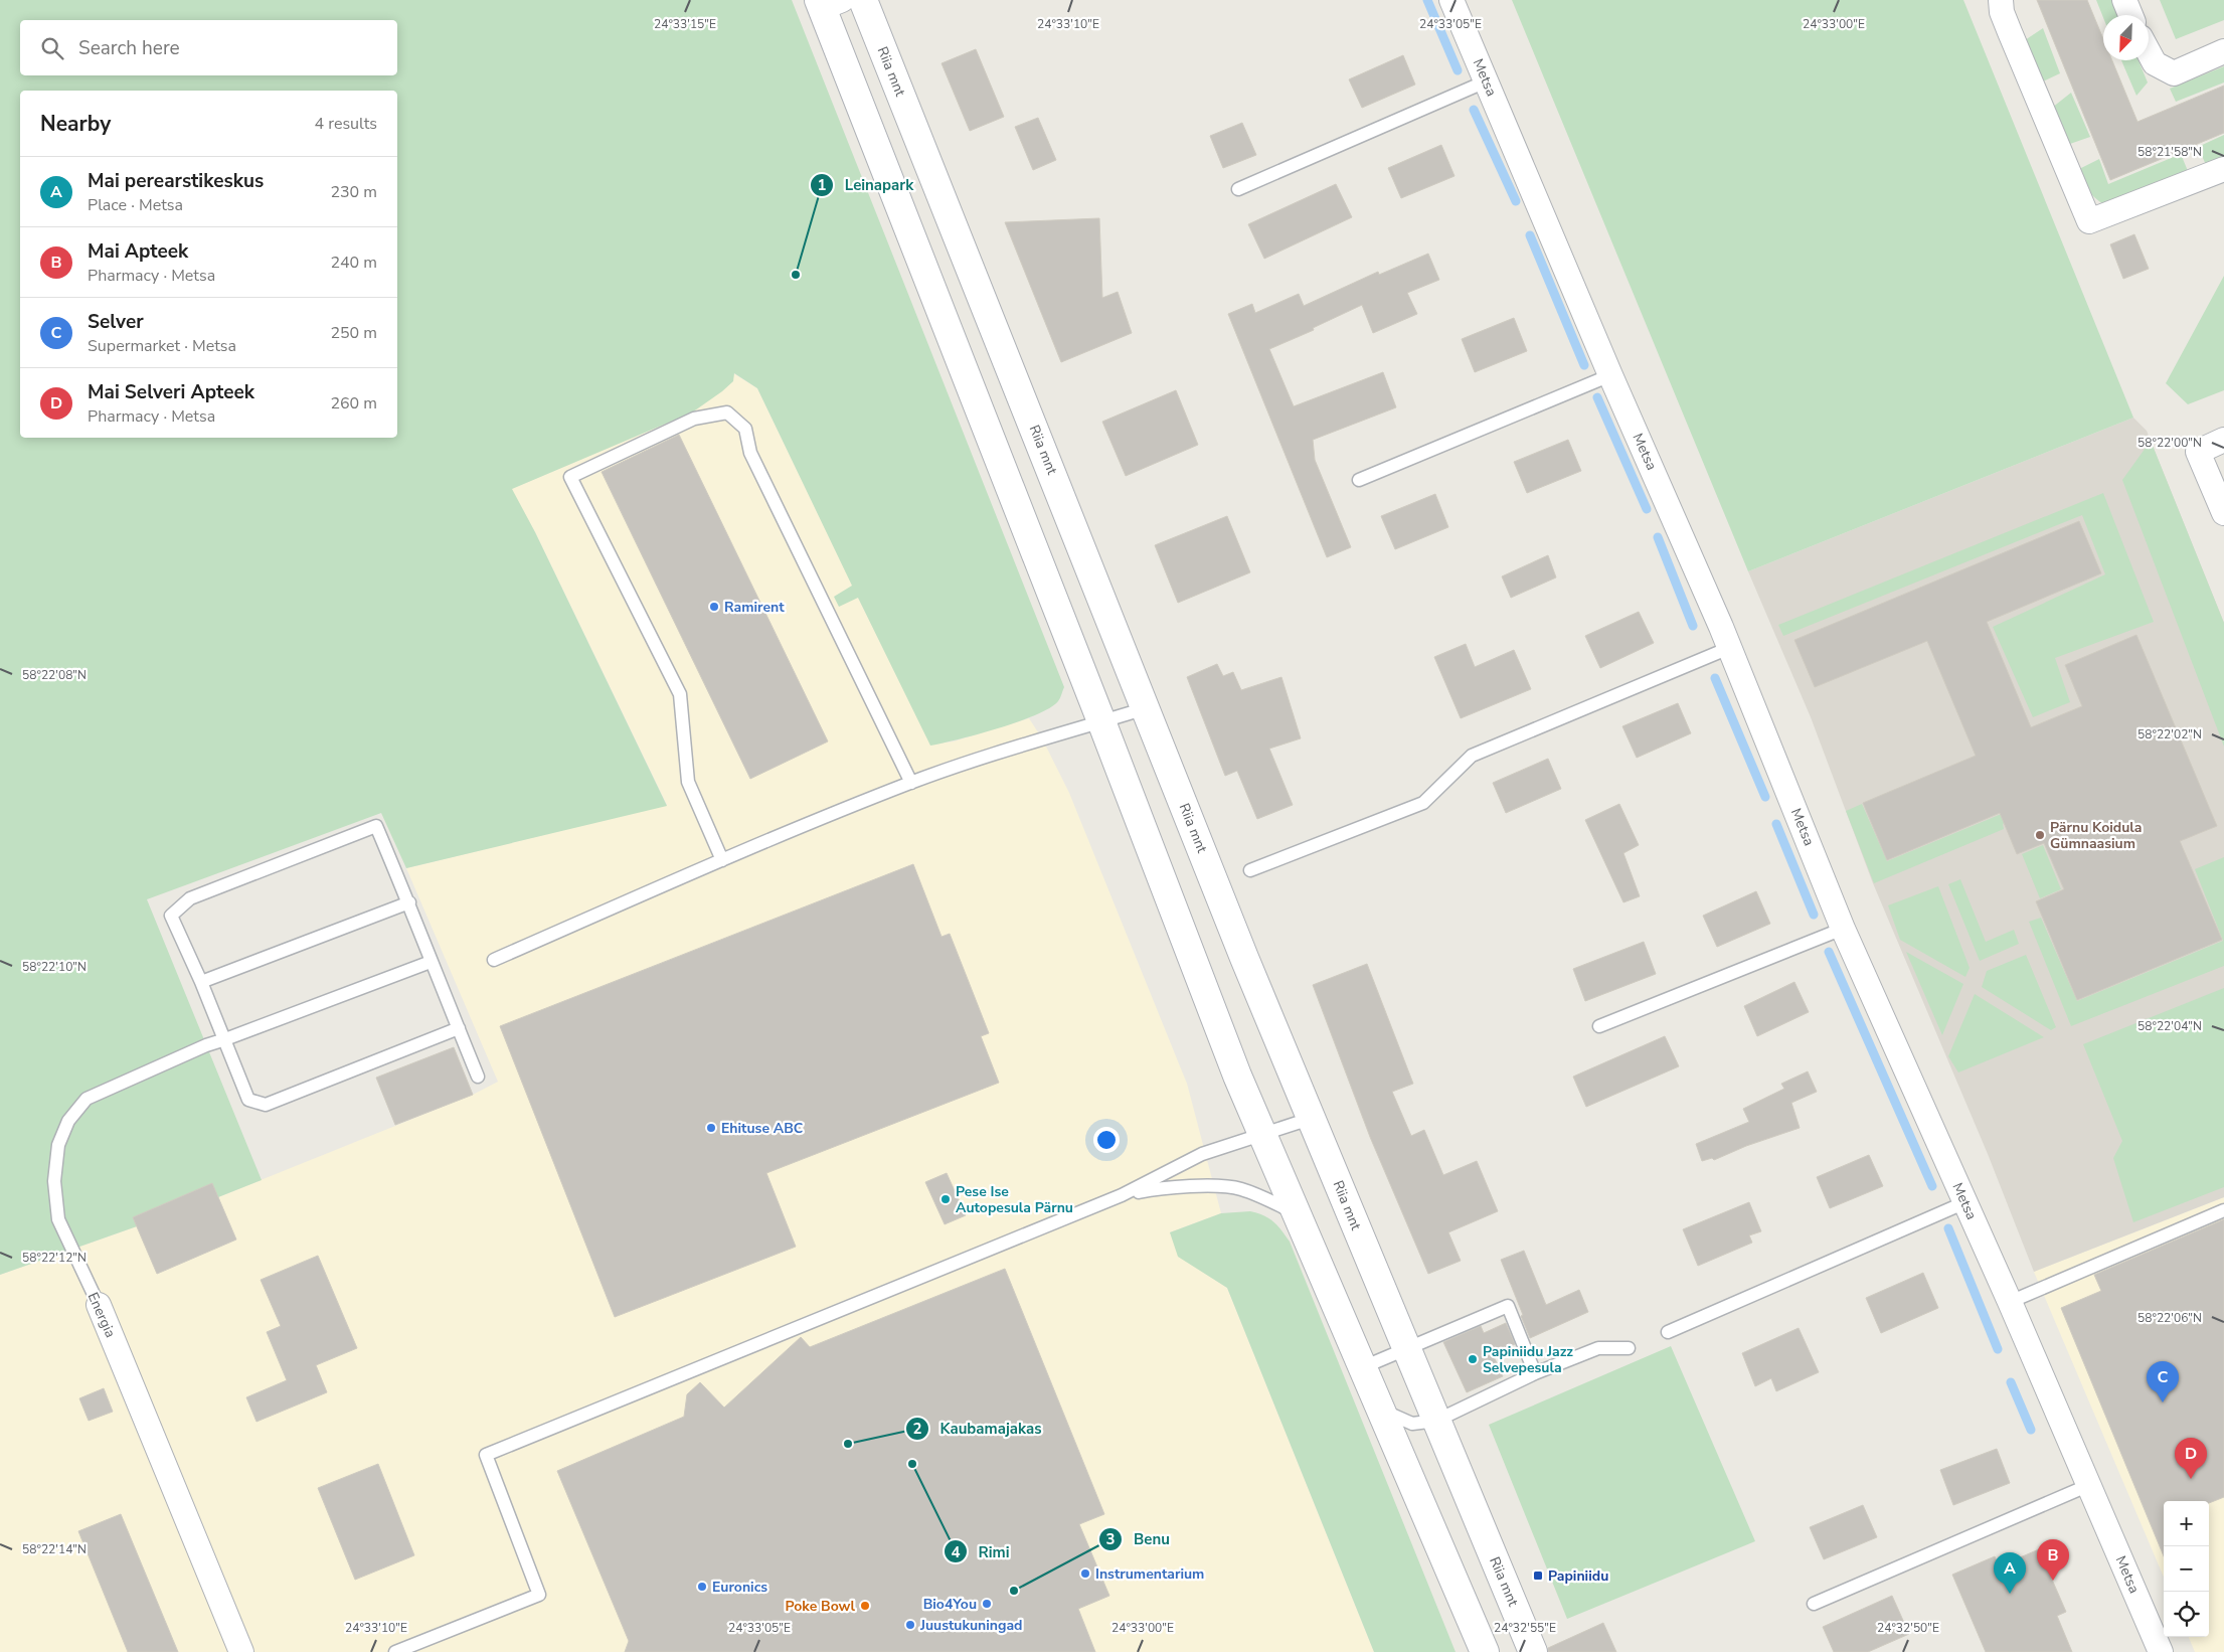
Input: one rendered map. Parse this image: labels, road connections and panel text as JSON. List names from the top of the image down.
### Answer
{
  "streets": {
    "main road": ["Riia mnt"],
    "street": ["Metsa", "Energia"]
  },
  "places": {
    "other": [
      "Leinapark",
      "Ramirent",
      "Pärnu Koidula Gümnaasium",
      "Ehituse ABC",
      "Pese Ise Autopesula Pärnu",
      "Papiniidu Jazz Selvepesula",
      "Kaubamajakas",
      "Rimi",
      "Instrumentarium",
      "Euronics",
      "Benu",
      "Bio4You",
      "Poke Bowl",
      "Juustukuningad"
    ],
    "transit": ["Papiniidu"]
  },
  "north": "bottom left",
  "page": {
    "search": "Search here",
    "heading": ["Nearby", "4 results"],
    "list": [
      {
        "mark": "A",
        "name": "Mai perearstikeskus",
        "note": "Place · Metsa",
        "value": "230 m"
      },
      {
        "mark": "B",
        "name": "Mai Apteek",
        "note": "Pharmacy · Metsa",
        "value": "240 m"
      },
      {
        "mark": "C",
        "name": "Selver",
        "note": "Supermarket · Metsa",
        "value": "250 m"
      },
      {
        "mark": "D",
        "name": "Mai Selveri Apteek",
        "note": "Pharmacy · Metsa",
        "value": "260 m"
      }
    ],
    "pins": [
      "C",
      "D",
      "B",
      "A"
    ],
    "map_buttons": ["+", "−"]
  },
  "coordinates": [
    "24°33'15\"E",
    "24°33'10\"E",
    "24°33'00\"E",
    "24°33'05\"E",
    "58°21'58\"N",
    "58°22'00\"N",
    "58°22'08\"N",
    "58°22'02\"N",
    "58°22'10\"N",
    "58°22'04\"N",
    "58°22'12\"N",
    "58°22'06\"N",
    "58°22'14\"N",
    "24°32'55\"E",
    "24°32'50\"E"
  ]
}
